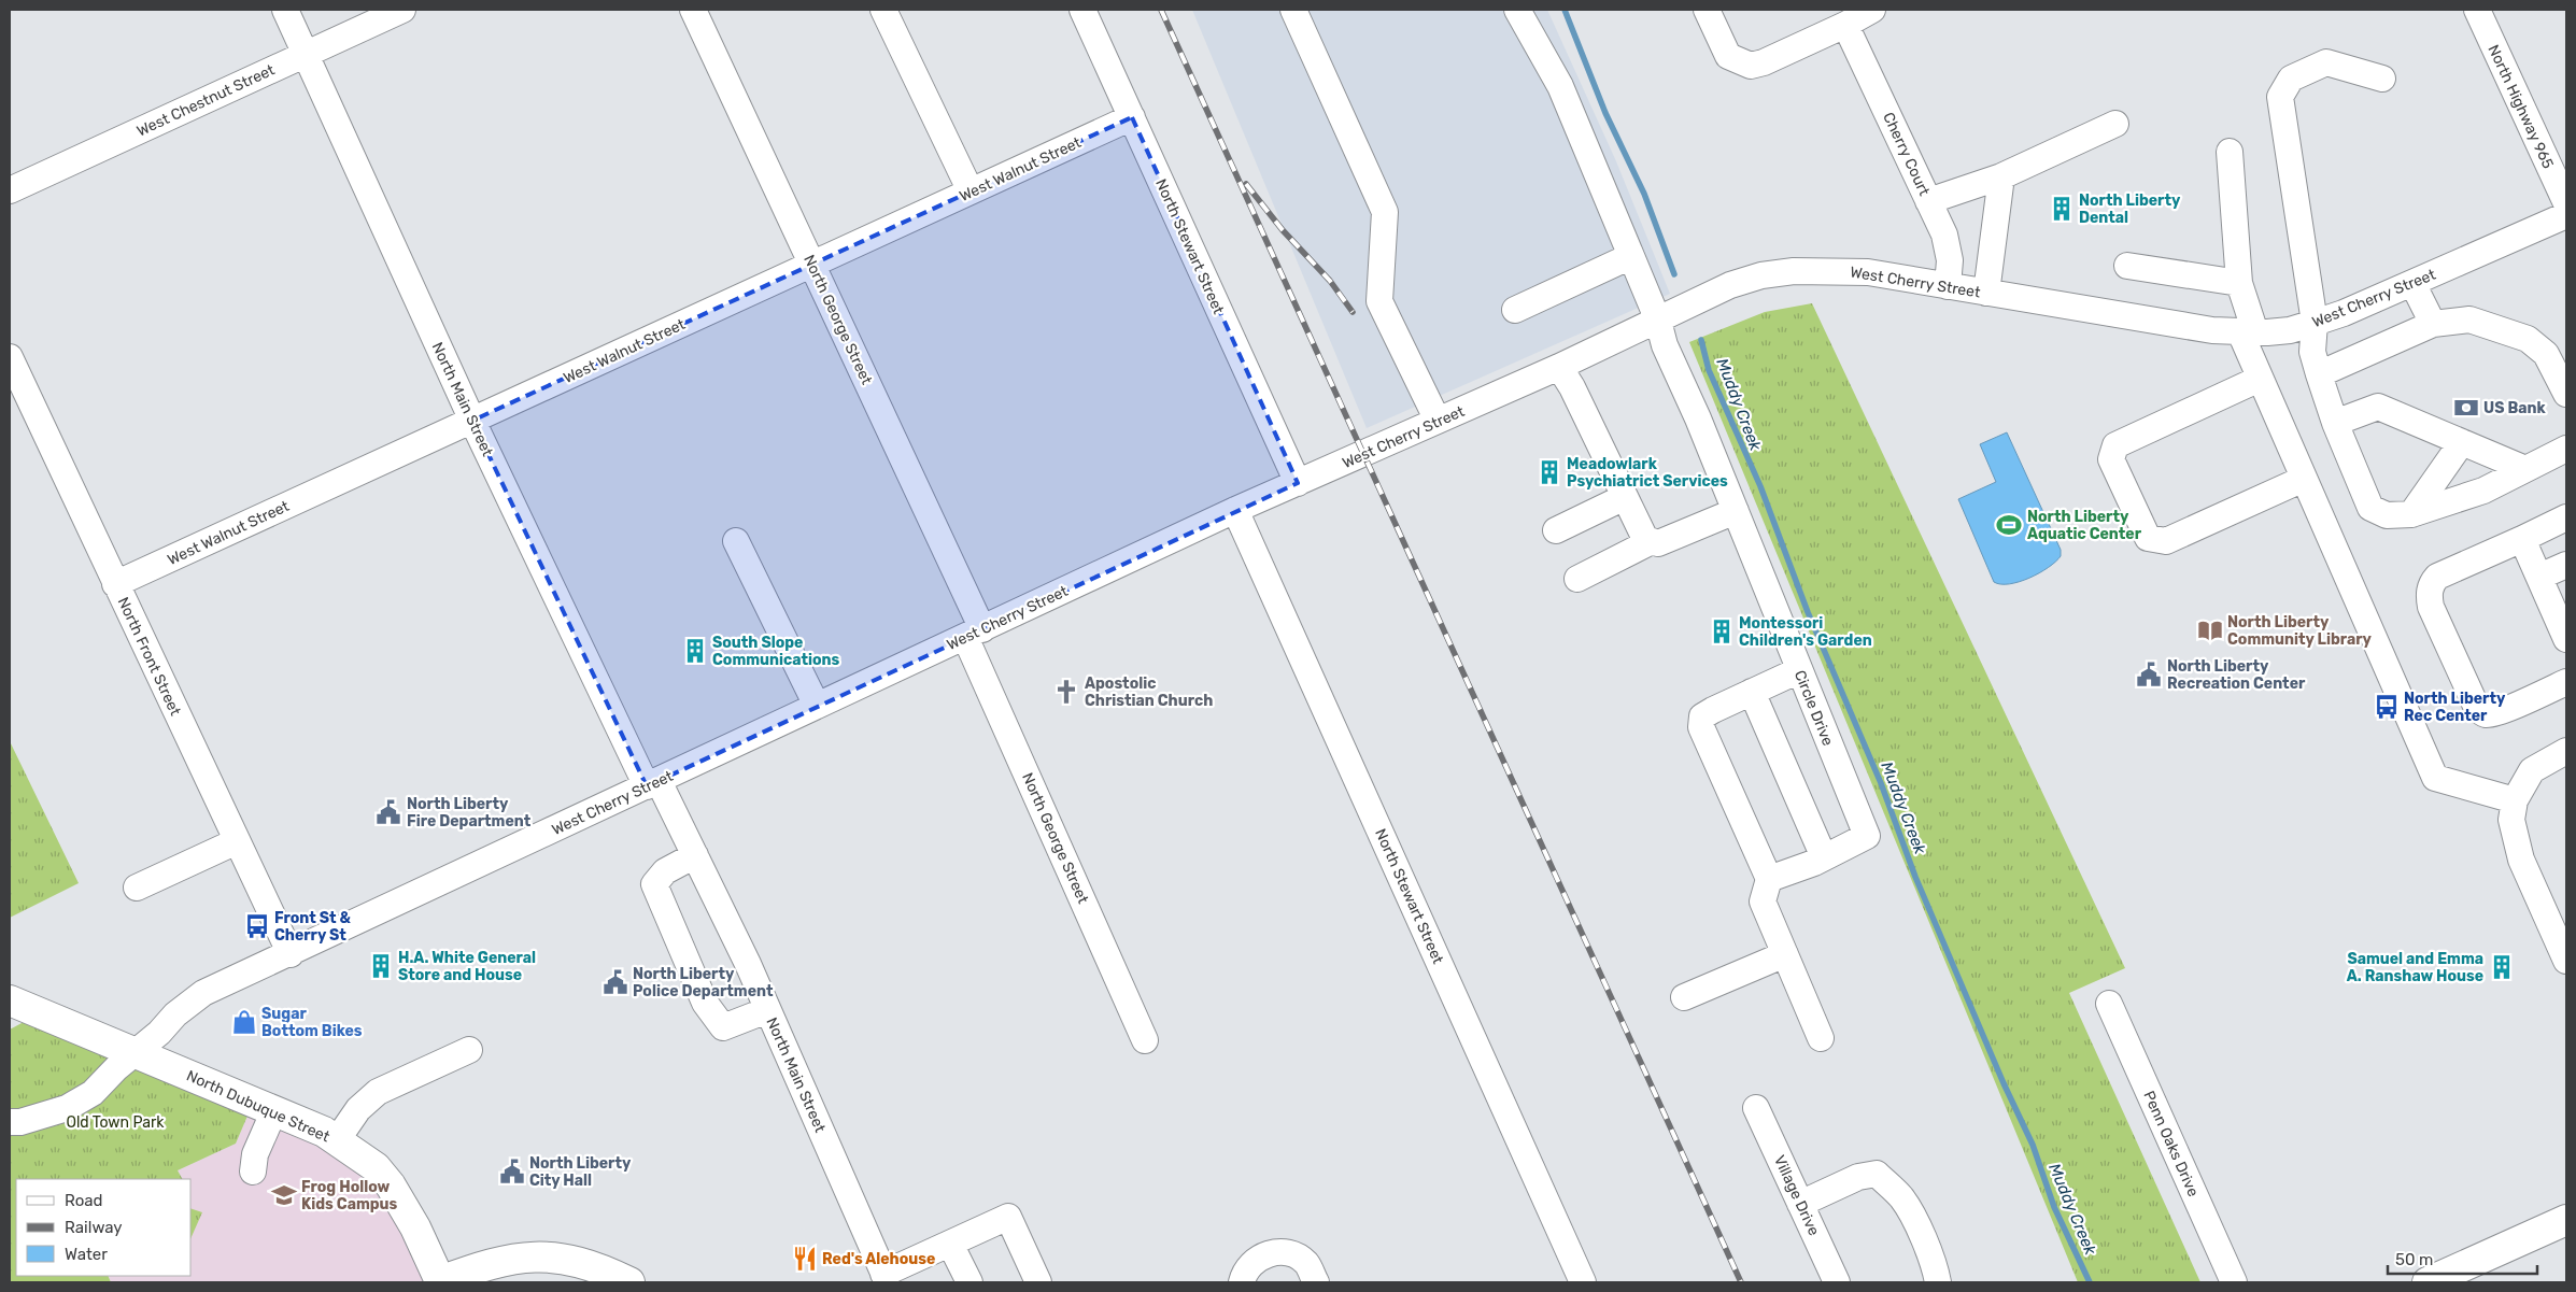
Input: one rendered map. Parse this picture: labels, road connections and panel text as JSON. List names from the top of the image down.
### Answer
{
  "streets": {
    "main road": ["North Dubuque Street"],
    "street": [
      "West Chestnut Street",
      "North Highway 965",
      "Cherry Court",
      "West Walnut Street",
      "North Stewart Street",
      "West Cherry Street",
      "North George Street",
      "North Main Street",
      "North Front Street",
      "Circle Drive",
      "Penn Oaks Drive",
      "Village Drive"
    ]
  },
  "crossings": [
    ["West Chestnut Street", "North Main Street"],
    ["Cherry Court", "West Cherry Street"],
    ["West Walnut Street", "North Stewart Street"],
    ["West Walnut Street", "North George Street"],
    ["West Walnut Street", "North Main Street"],
    ["West Walnut Street", "North Front Street"],
    ["North Stewart Street", "West Cherry Street"],
    ["West Cherry Street", "North George Street"],
    ["West Cherry Street", "North Main Street"],
    ["West Cherry Street", "North Front Street"],
    ["West Cherry Street", "Circle Drive"],
    ["West Cherry Street", "North Dubuque Street"]
  ],
  "water": ["Muddy Creek"],
  "parks": ["Old Town Park"],
  "places": {
    "building": [
      "North Liberty Dental",
      "Meadowlark Psychiatrict Services",
      "Montessori Children's Garden",
      "South Slope Communications",
      "H.A. White General Store and House",
      "Samuel and Emma A. Ranshaw House"
    ],
    "bank": ["US Bank"],
    "sports": ["North Liberty Aquatic Center"],
    "library": ["North Liberty Community Library"],
    "public building": [
      "North Liberty Recreation Center",
      "North Liberty Fire Department",
      "North Liberty Police Department",
      "North Liberty City Hall"
    ],
    "church": ["Apostolic Christian Church"],
    "bus stop": ["North Liberty Rec Center", "Front St & Cherry St"],
    "shop": ["Sugar Bottom Bikes"],
    "school or university": ["Frog Hollow Kids Campus"],
    "restaurant": ["Red's Alehouse"]
  },
  "legend": ["Road", "Railway", "Water"],
  "scale_bar": "50 m"
}
